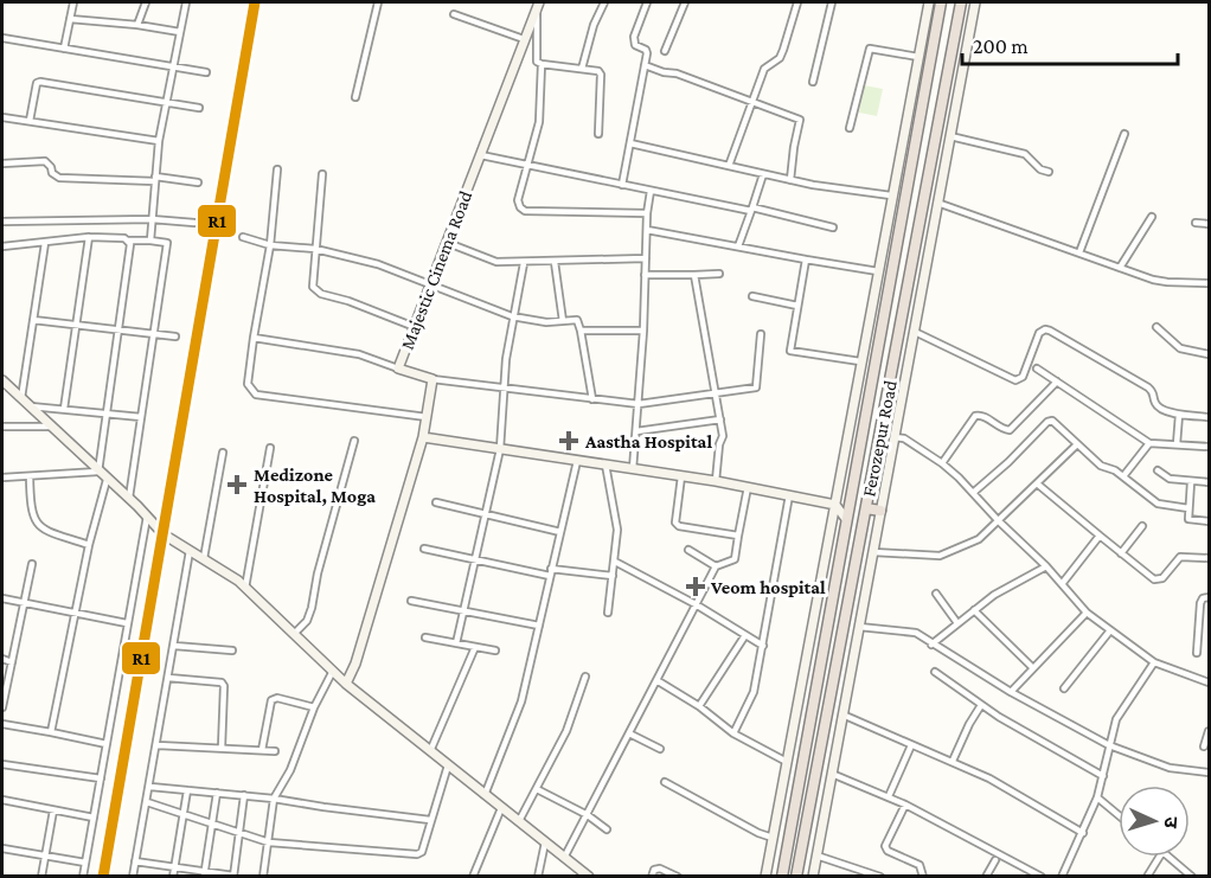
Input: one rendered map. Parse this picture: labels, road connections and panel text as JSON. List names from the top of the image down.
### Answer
{
  "streets": {
    "highway": ["Ferozepur Road"],
    "street": ["Majestic Cinema Road"]
  },
  "places": {
    "health": ["Aastha Hospital", "Medizone Hospital, Moga", "Veom hospital"]
  },
  "lines": ["transit line R1"],
  "scale_bar": "200 m",
  "north": "right"
}
